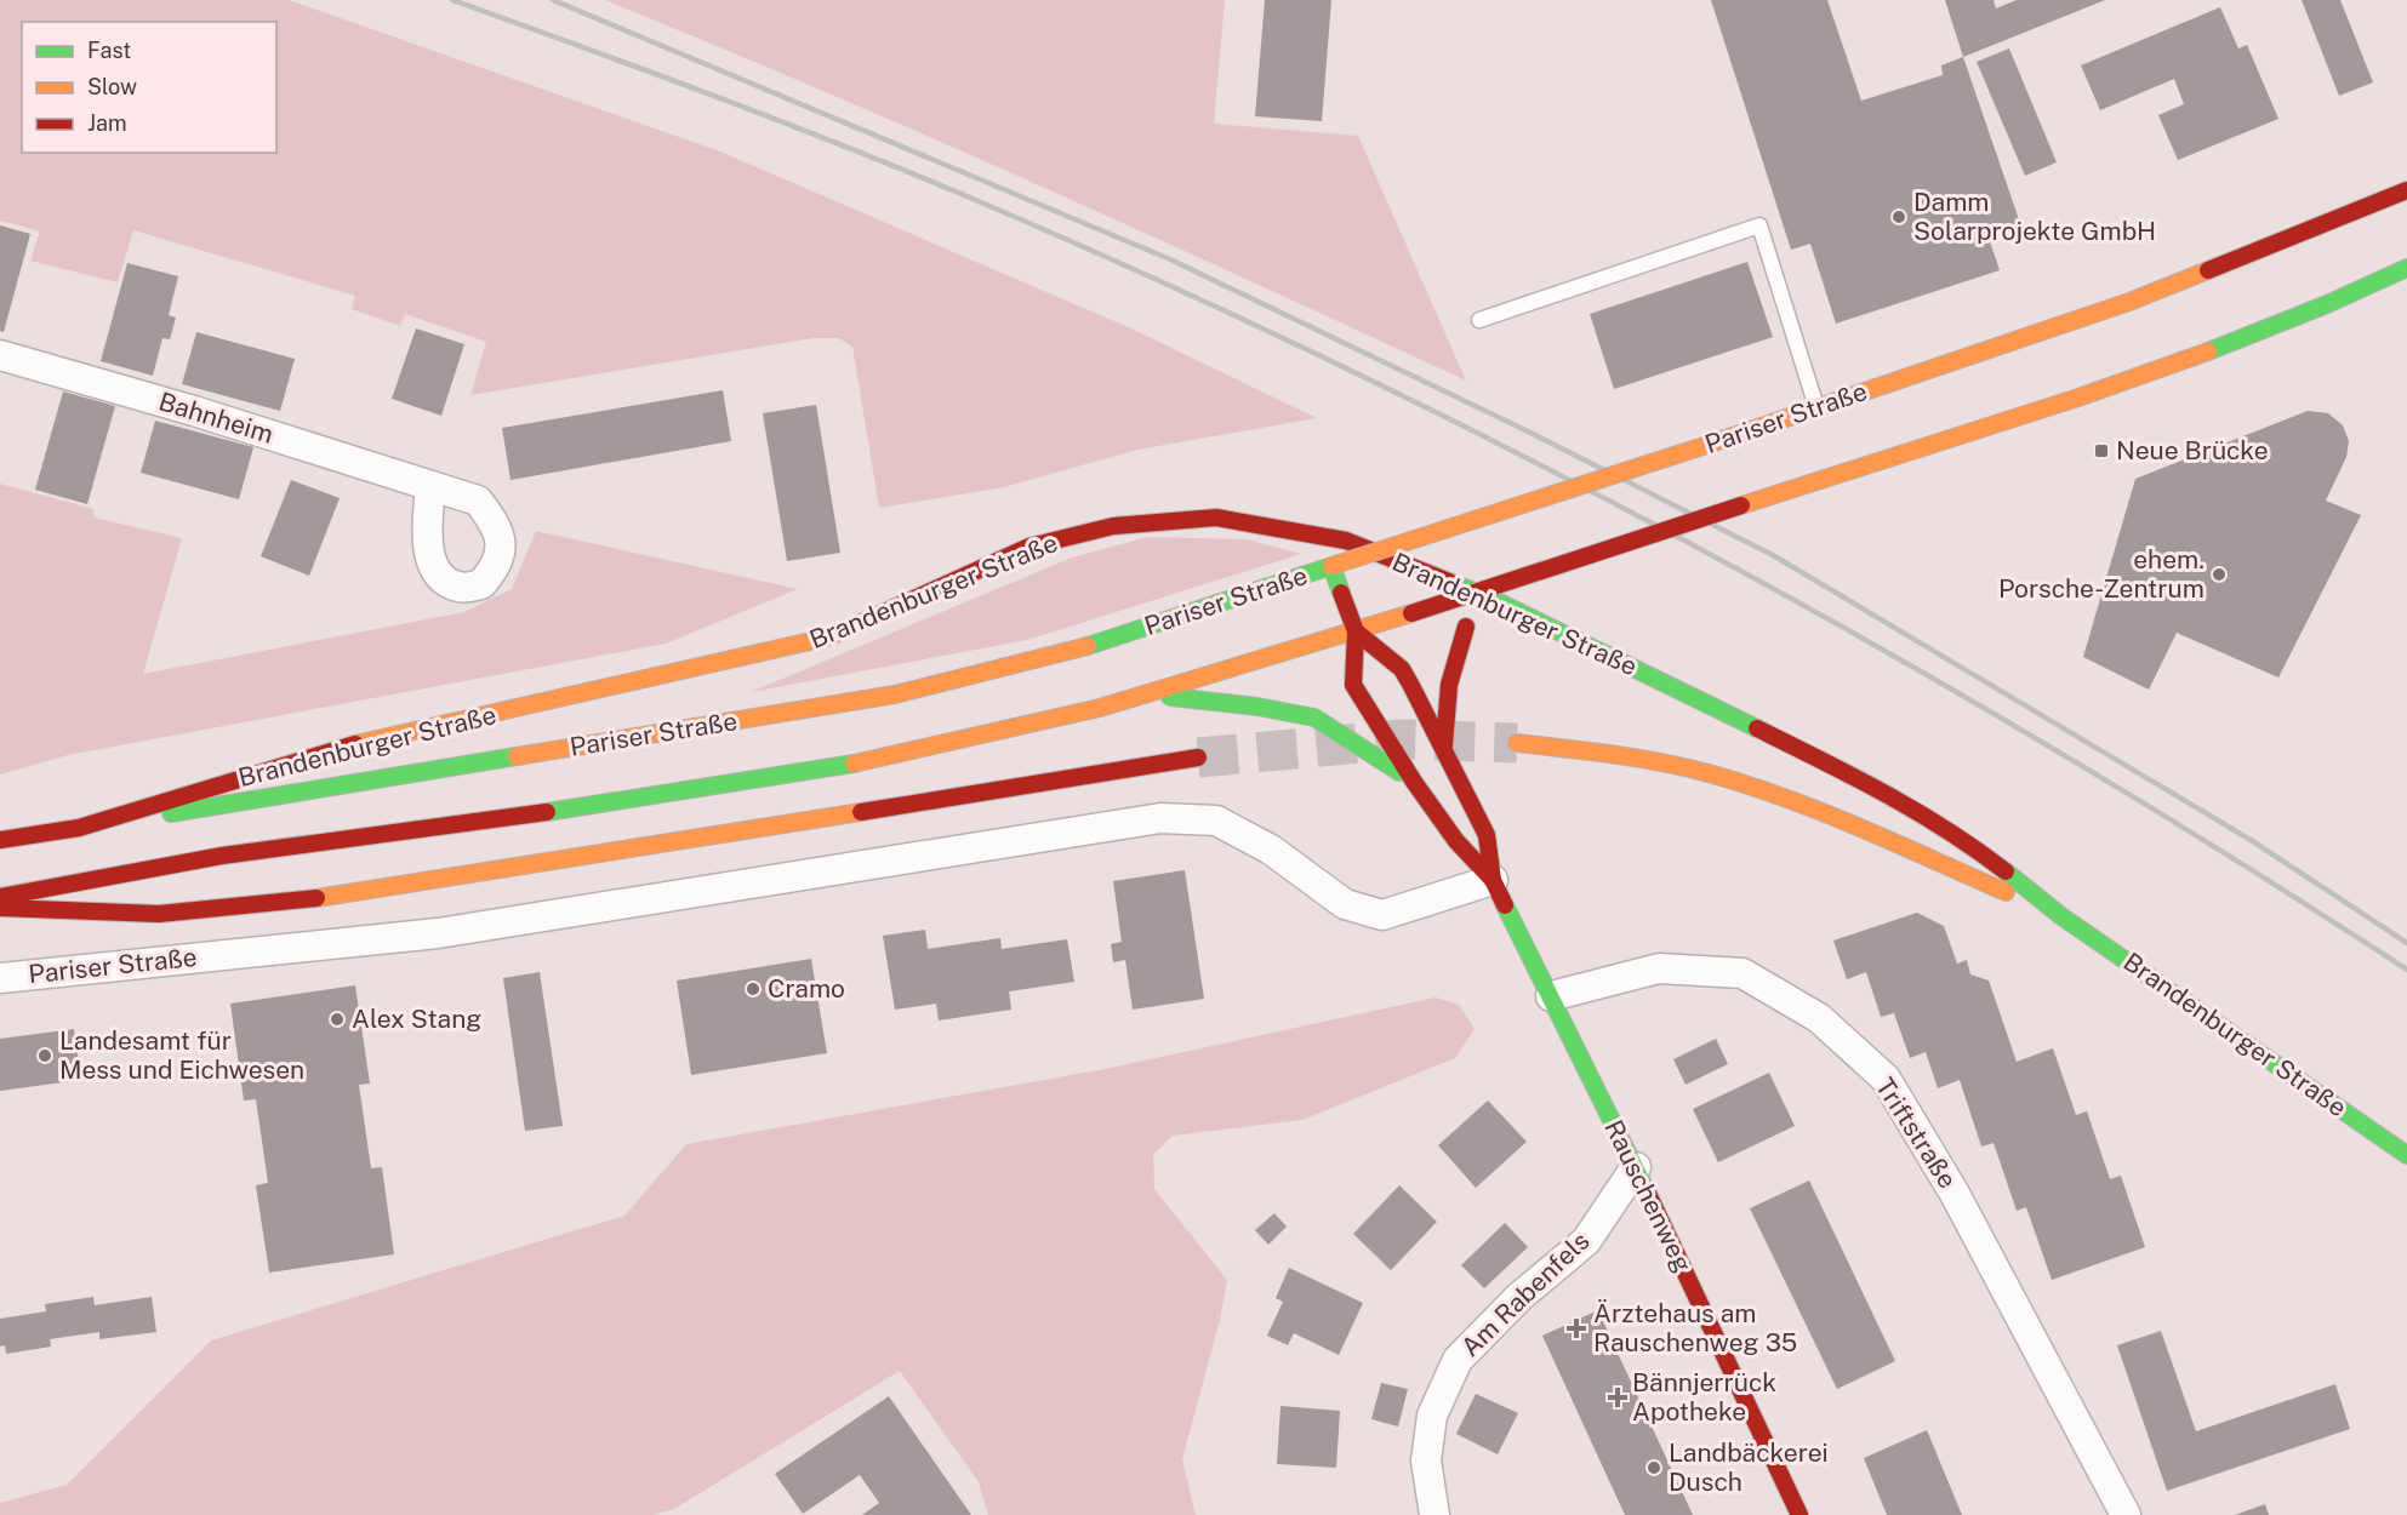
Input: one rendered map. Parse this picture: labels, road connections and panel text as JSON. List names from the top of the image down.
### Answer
{
  "streets": {
    "main road": ["Pariser Straße", "Brandenburger Straße", "Rauschenweg"],
    "street": ["Bahnheim", "Triftstraße", "Am Rabenfels"]
  },
  "crossings": [
    ["Pariser Straße", "Brandenburger Straße"],
    ["Pariser Straße", "Rauschenweg"],
    ["Triftstraße", "Rauschenweg"],
    ["Rauschenweg", "Am Rabenfels"]
  ],
  "places": {
    "other": [
      "Damm Solarprojekte GmbH",
      "ehem. Porsche-Zentrum",
      "Cramo",
      "Alex Stang",
      "Landesamt für Mess und Eichwesen",
      "Landbäckerei Dusch"
    ],
    "transit": ["Neue Brücke"],
    "health": ["Ärztehaus am Rauschenweg 35", "Bännjerrück Apotheke"]
  },
  "legend": ["Fast", "Slow", "Jam"]
}
